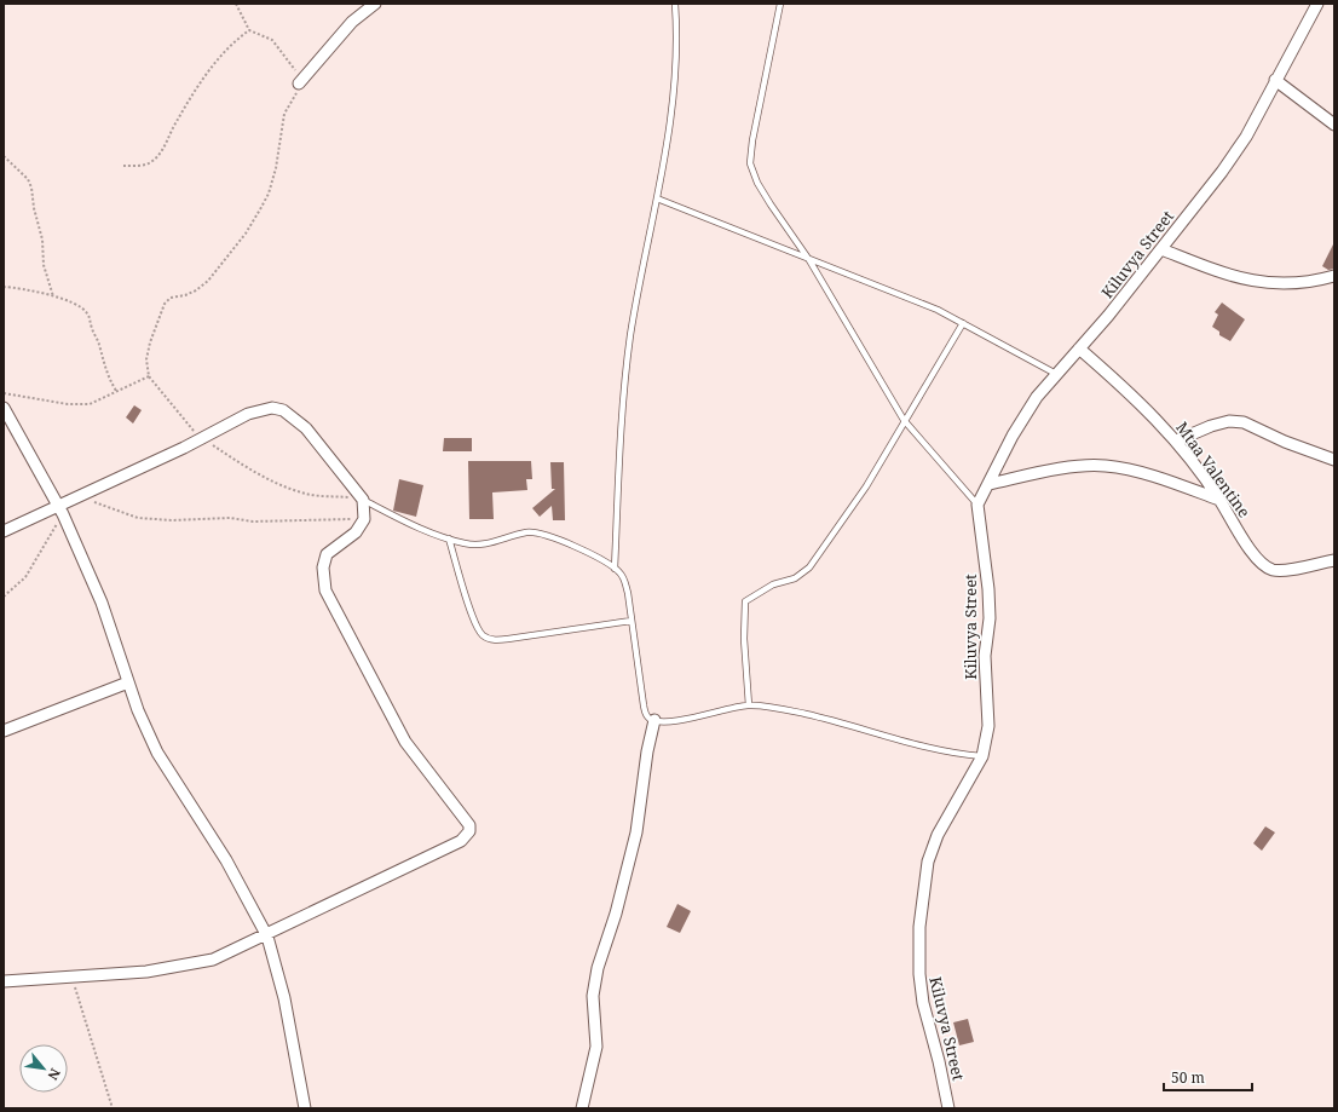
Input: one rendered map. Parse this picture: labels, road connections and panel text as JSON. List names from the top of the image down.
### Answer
{
  "streets": {
    "street": ["Kiluvya Street", "Mtaa Valentine"]
  },
  "crossings": [
    ["Kiluvya Street", "Mtaa Valentine"]
  ],
  "scale_bar": "50 m",
  "north": "bottom right"
}
